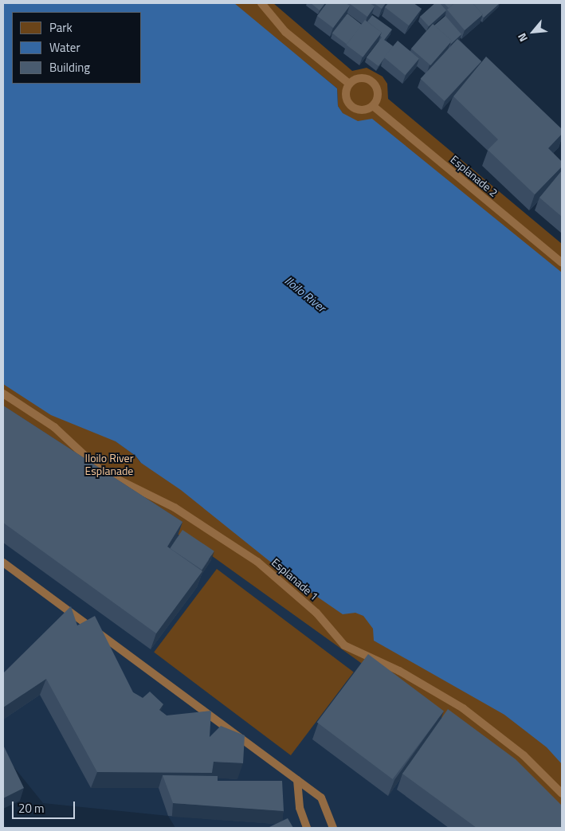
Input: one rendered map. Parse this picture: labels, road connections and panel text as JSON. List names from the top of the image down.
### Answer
{
  "streets": {
    "street": ["Esplanade 2", "Esplanade 1"]
  },
  "water": ["Iloilo River"],
  "parks": ["Iloilo River Esplanade"],
  "legend": ["Park", "Water", "Building"],
  "scale_bar": "20 m",
  "north": "bottom left"
}
